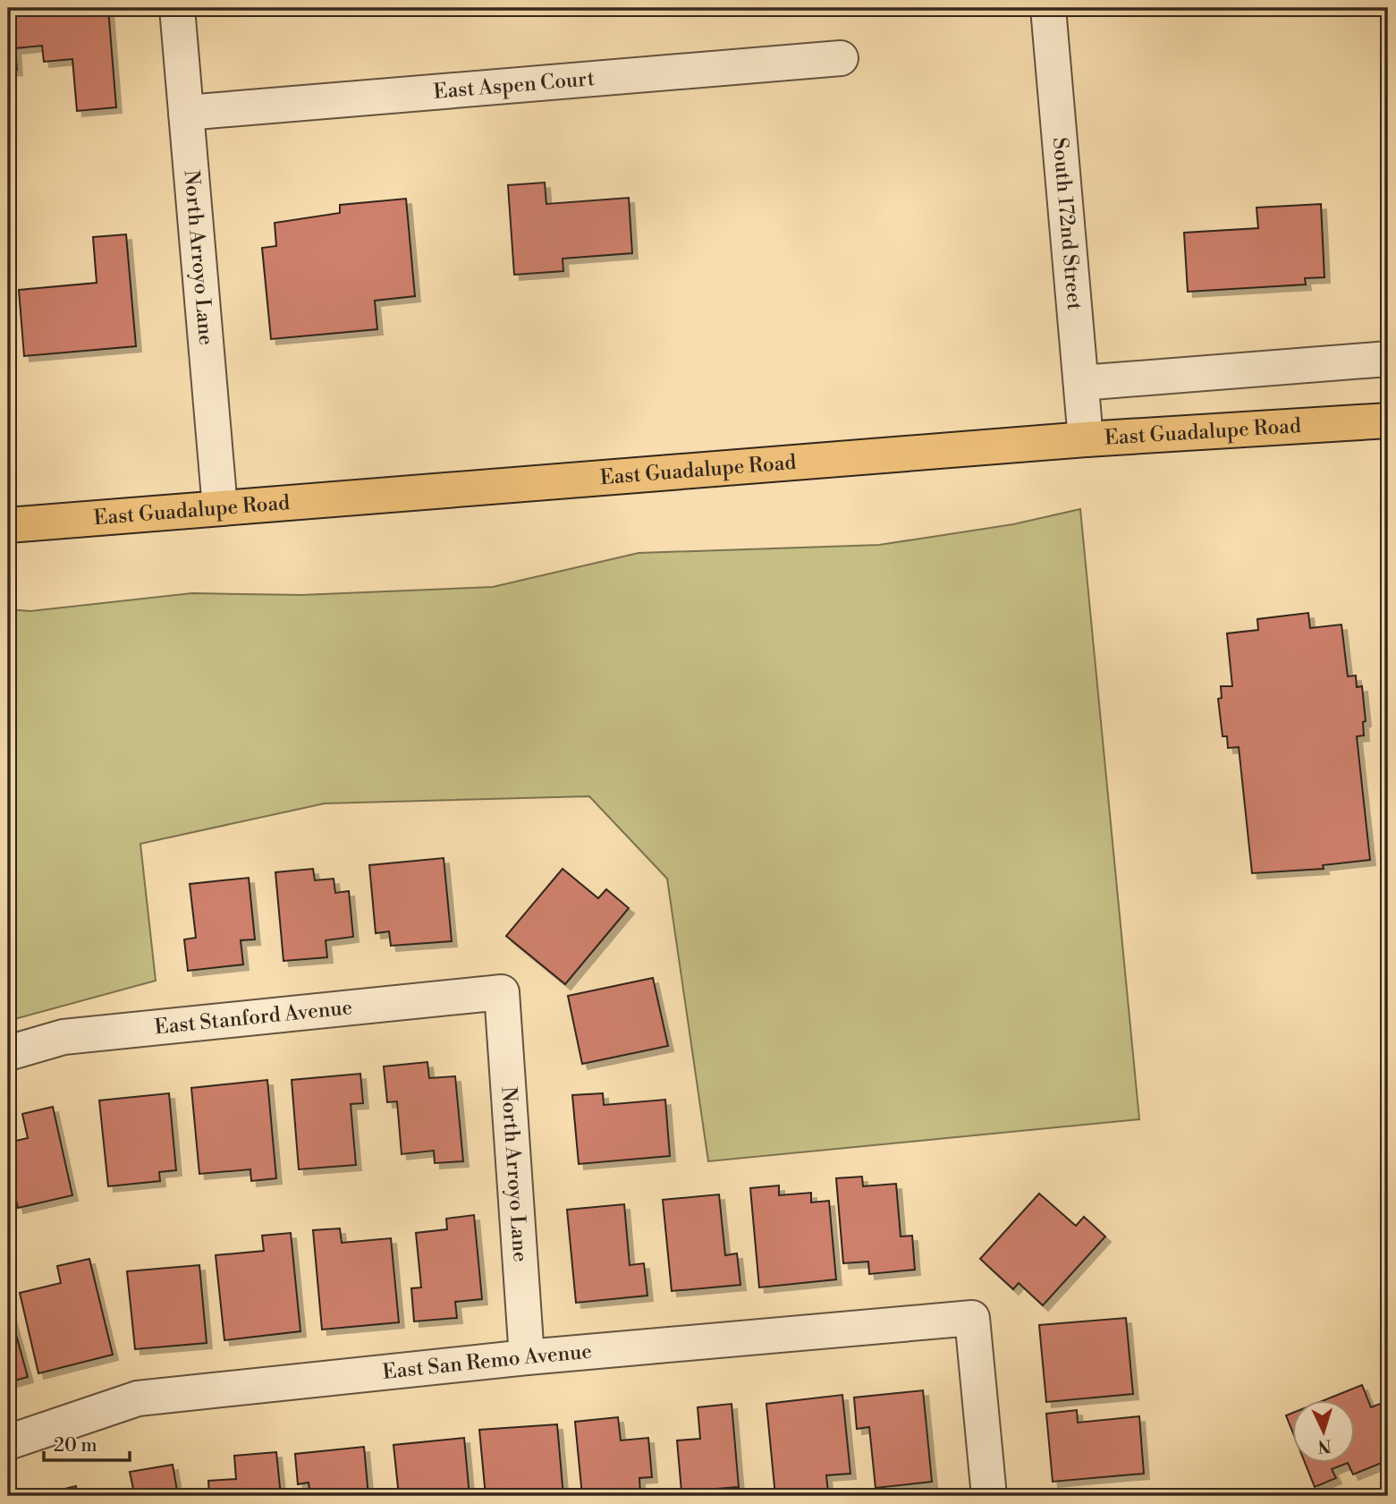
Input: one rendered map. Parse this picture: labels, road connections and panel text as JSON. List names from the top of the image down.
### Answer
{
  "streets": {
    "main road": ["East Guadalupe Road"],
    "street": [
      "East Aspen Court",
      "South 172nd Street",
      "North Arroyo Lane",
      "East Stanford Avenue",
      "East San Remo Avenue"
    ]
  },
  "crossings": [
    ["East Aspen Court", "North Arroyo Lane"],
    ["South 172nd Street", "East Guadalupe Road"],
    ["North Arroyo Lane", "East Guadalupe Road"],
    ["North Arroyo Lane", "East Stanford Avenue"],
    ["North Arroyo Lane", "East San Remo Avenue"]
  ],
  "scale_bar": "20 m",
  "north": "bottom"
}
